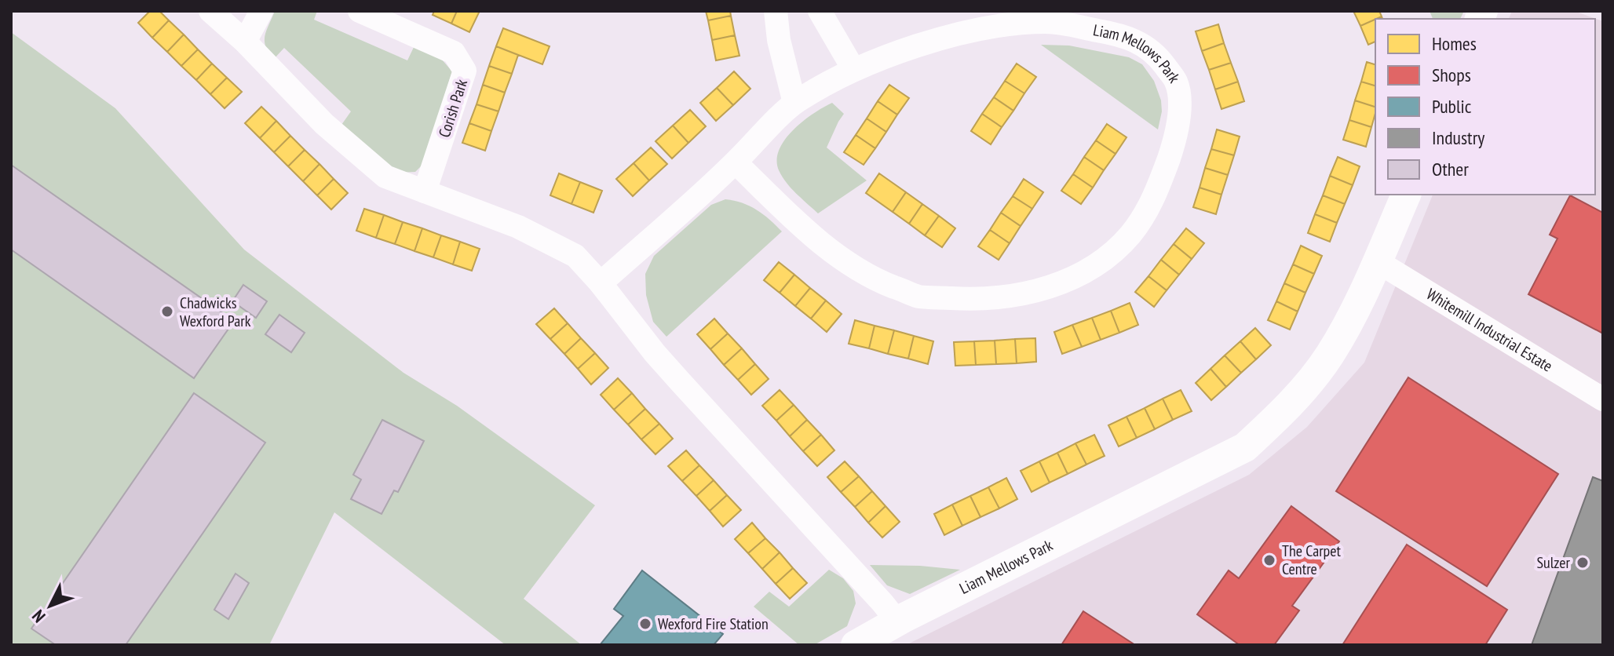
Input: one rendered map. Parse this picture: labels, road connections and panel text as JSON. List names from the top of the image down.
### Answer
{
  "streets": {
    "street": ["Liam Mellows Park", "Corish Park", "Whitemill Industrial Estate"]
  },
  "crossings": [
    ["Liam Mellows Park", "Whitemill Industrial Estate"]
  ],
  "places": [
    "Chadwicks Wexford Park",
    "The Carpet Centre",
    "Sulzer",
    "Wexford Fire Station"
  ],
  "legend": [
    "Homes",
    "Shops",
    "Public",
    "Industry",
    "Other"
  ],
  "north": "bottom left"
}
